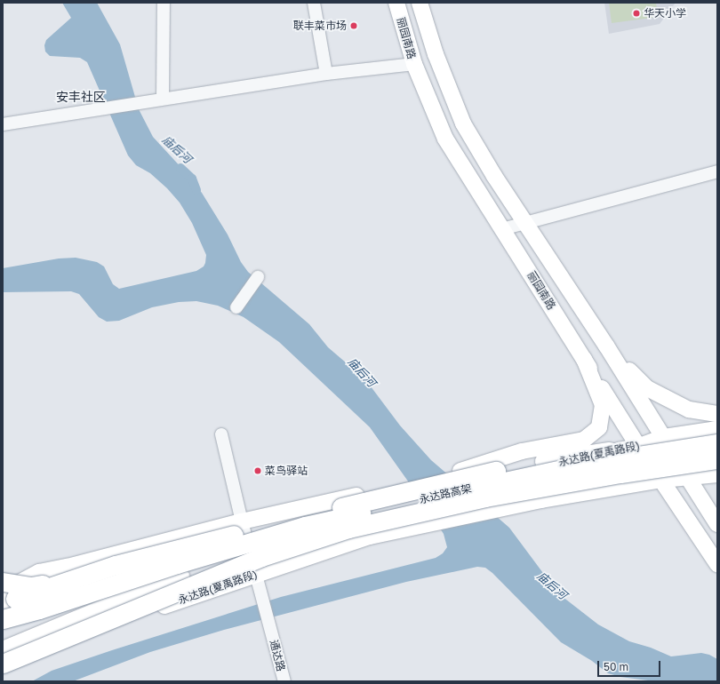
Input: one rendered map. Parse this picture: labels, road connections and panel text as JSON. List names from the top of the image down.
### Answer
{
  "streets": {
    "highway": ["永达路高架"],
    "main road": ["丽园南路", "永达路(夏禹路段)"],
    "street": ["通达路"]
  },
  "crossings": [
    ["丽园南路", "永达路(夏禹路段)"],
    ["永达路(夏禹路段)", "永达路高架"],
    ["永达路(夏禹路段)", "通达路"],
    ["永达路高架", "通达路"]
  ],
  "districts": ["安丰社区"],
  "water": ["庙后河"],
  "places": ["华天小学", "联丰菜市场", "菜鸟驿站"],
  "scale_bar": "50 m"
}
